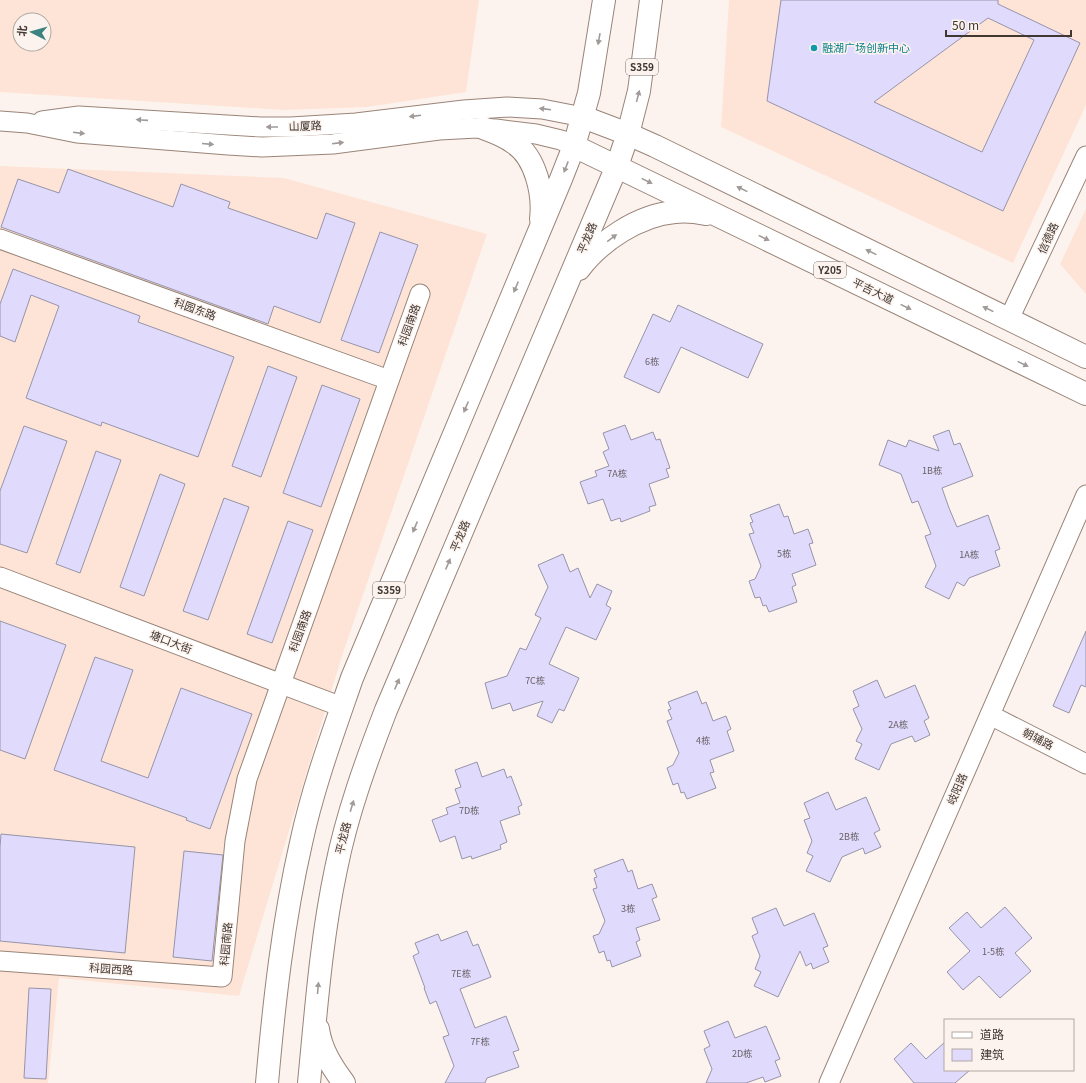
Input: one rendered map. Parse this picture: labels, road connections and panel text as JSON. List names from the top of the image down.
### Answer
{
  "streets": {
    "main road": [
      "S359",
      "平龙路",
      "Y205",
      "平吉大道"
    ],
    "street": [
      "山厦路",
      "信德路",
      "科园东路",
      "科园南路",
      "塘口大街",
      "朝辅路",
      "岐阳路",
      "科园西路"
    ]
  },
  "crossings": [
    ["S359", "山厦路"],
    ["S359", "平吉大道"],
    ["S359", "塘口大街"],
    ["山厦路", "平吉大道"],
    ["平龙路", "平吉大道"],
    ["科园东路", "科园南路"],
    ["科园南路", "塘口大街"],
    ["科园南路", "科园西路"],
    ["朝辅路", "岐阳路"]
  ],
  "places": ["融湖广场创新中心"],
  "house_numbers": [
    "6栋",
    "1B栋",
    "7A栋",
    "5栋",
    "1A栋",
    "7C栋",
    "2A栋",
    "4栋",
    "7D栋",
    "2B栋",
    "3栋",
    "1-5栋",
    "7E栋",
    "7F栋",
    "2D栋"
  ],
  "legend": ["道路", "建筑"],
  "scale_bar": "50 m",
  "north": "left"
}
